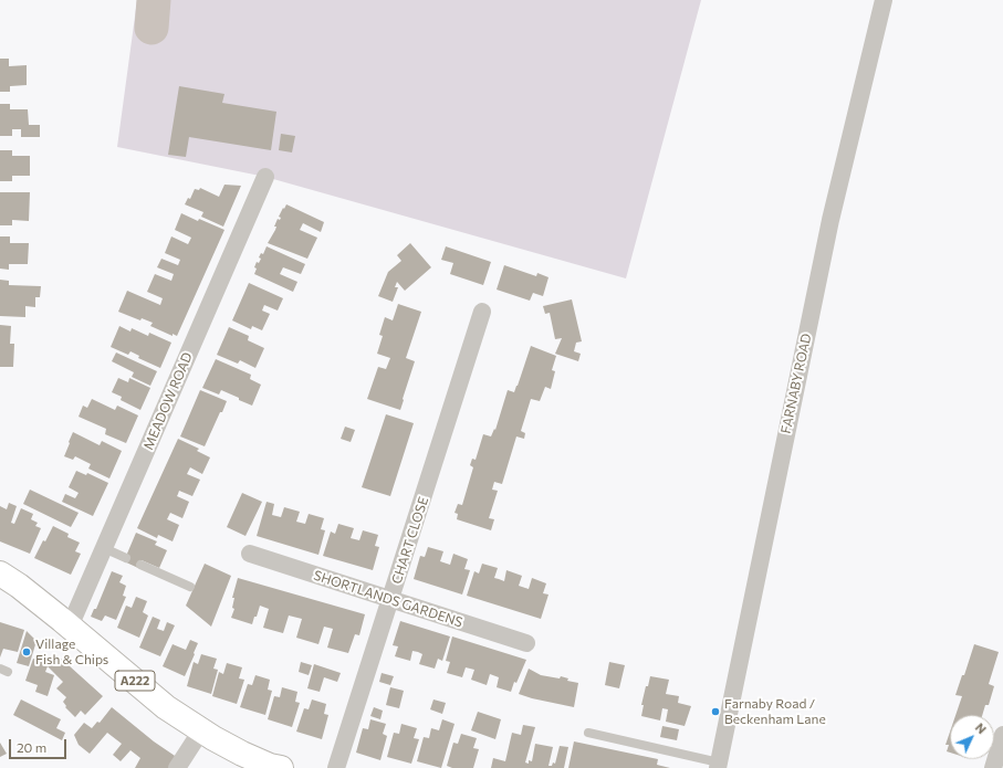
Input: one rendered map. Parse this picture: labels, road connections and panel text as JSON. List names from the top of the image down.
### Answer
{
  "streets": {
    "main road": ["A222"],
    "street": [
      "FARNABY ROAD",
      "MEADOW ROAD",
      "CHART CLOSE",
      "SHORTLANDS GARDENS"
    ]
  },
  "crossings": [
    ["MEADOW ROAD", "A222"],
    ["CHART CLOSE", "SHORTLANDS GARDENS"]
  ],
  "places": ["Village Fish & Chips", "Farnaby Road / Beckenham Lane"],
  "scale_bar": "20 m",
  "north": "top right"
}
